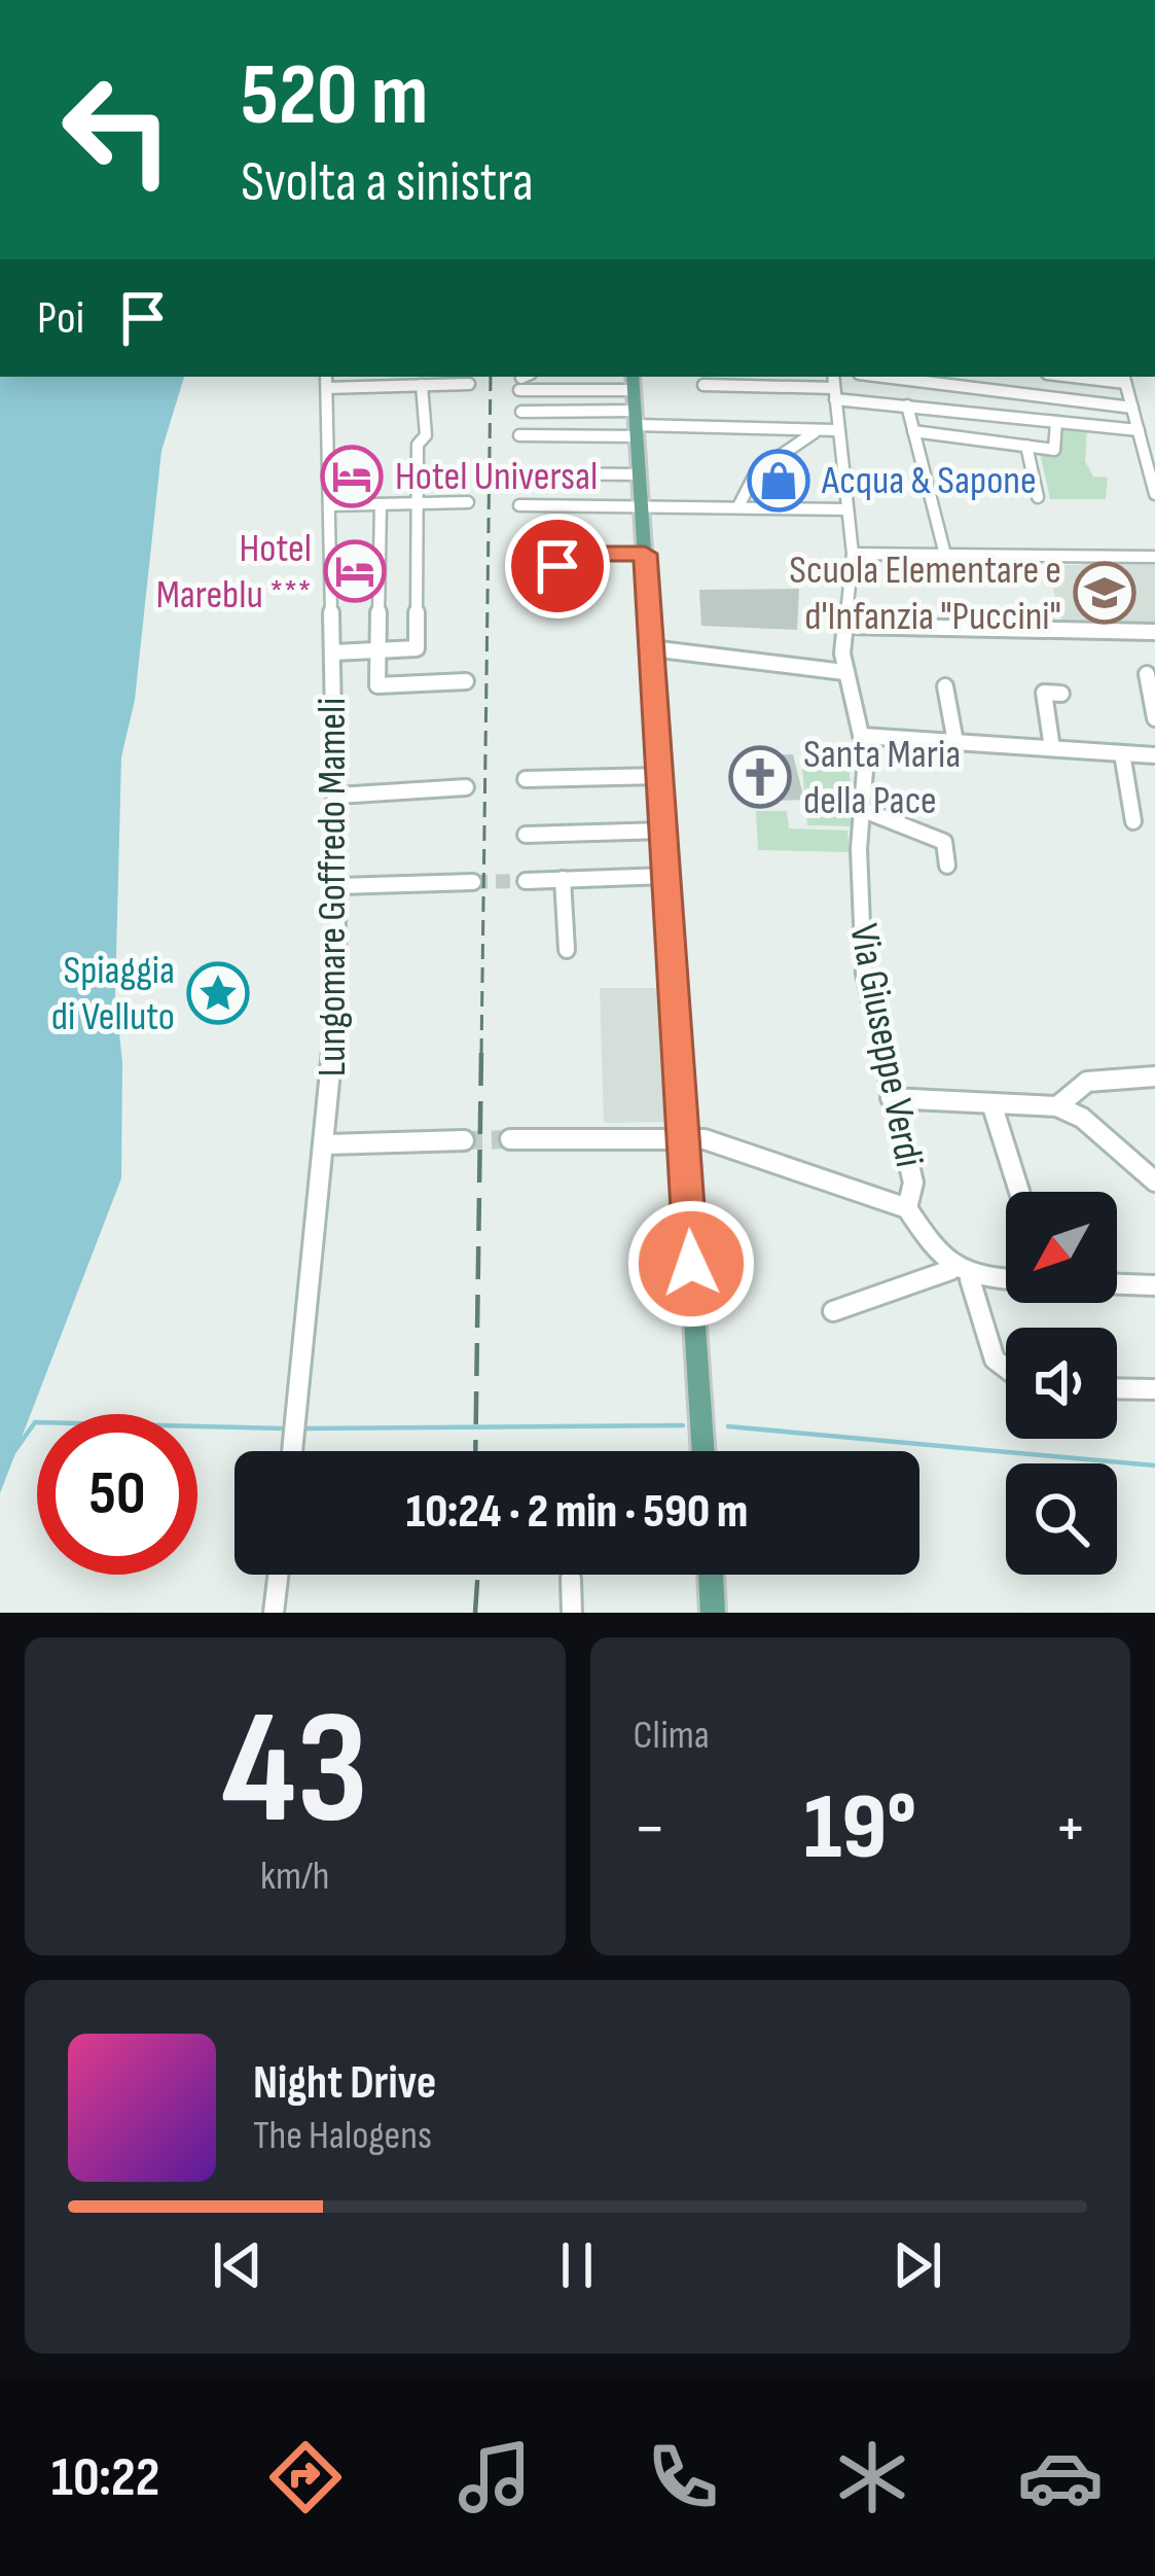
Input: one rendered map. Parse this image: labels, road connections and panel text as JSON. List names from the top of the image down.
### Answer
{
  "streets": {
    "street": ["Lungomare Goffredo Mameli", "Via Giuseppe Verdi"]
  },
  "places": {
    "hotel": ["Hotel Universal", "Hotel Mareblu ***"],
    "shop": ["Acqua & Sapone"],
    "school or university": ["Scuola Elementare e d'Infanzia \"Puccini\""],
    "church": ["Santa Maria della Pace"],
    "place": ["Spiaggia di Velluto"]
  },
  "north": "bottom left",
  "page": {
    "turn": ["520 m", "Svolta a sinistra"],
    "then": "Poi",
    "limit": "50",
    "trip": "10:24 · 2 min · 590 m",
    "tile": [
      ["43", "km/h"],
      "Clima"
    ],
    "heat": ["−", "19°", "+"],
    "song": ["Night Drive", "The Halogens"],
    "tabs": "10:22"
  }
}
